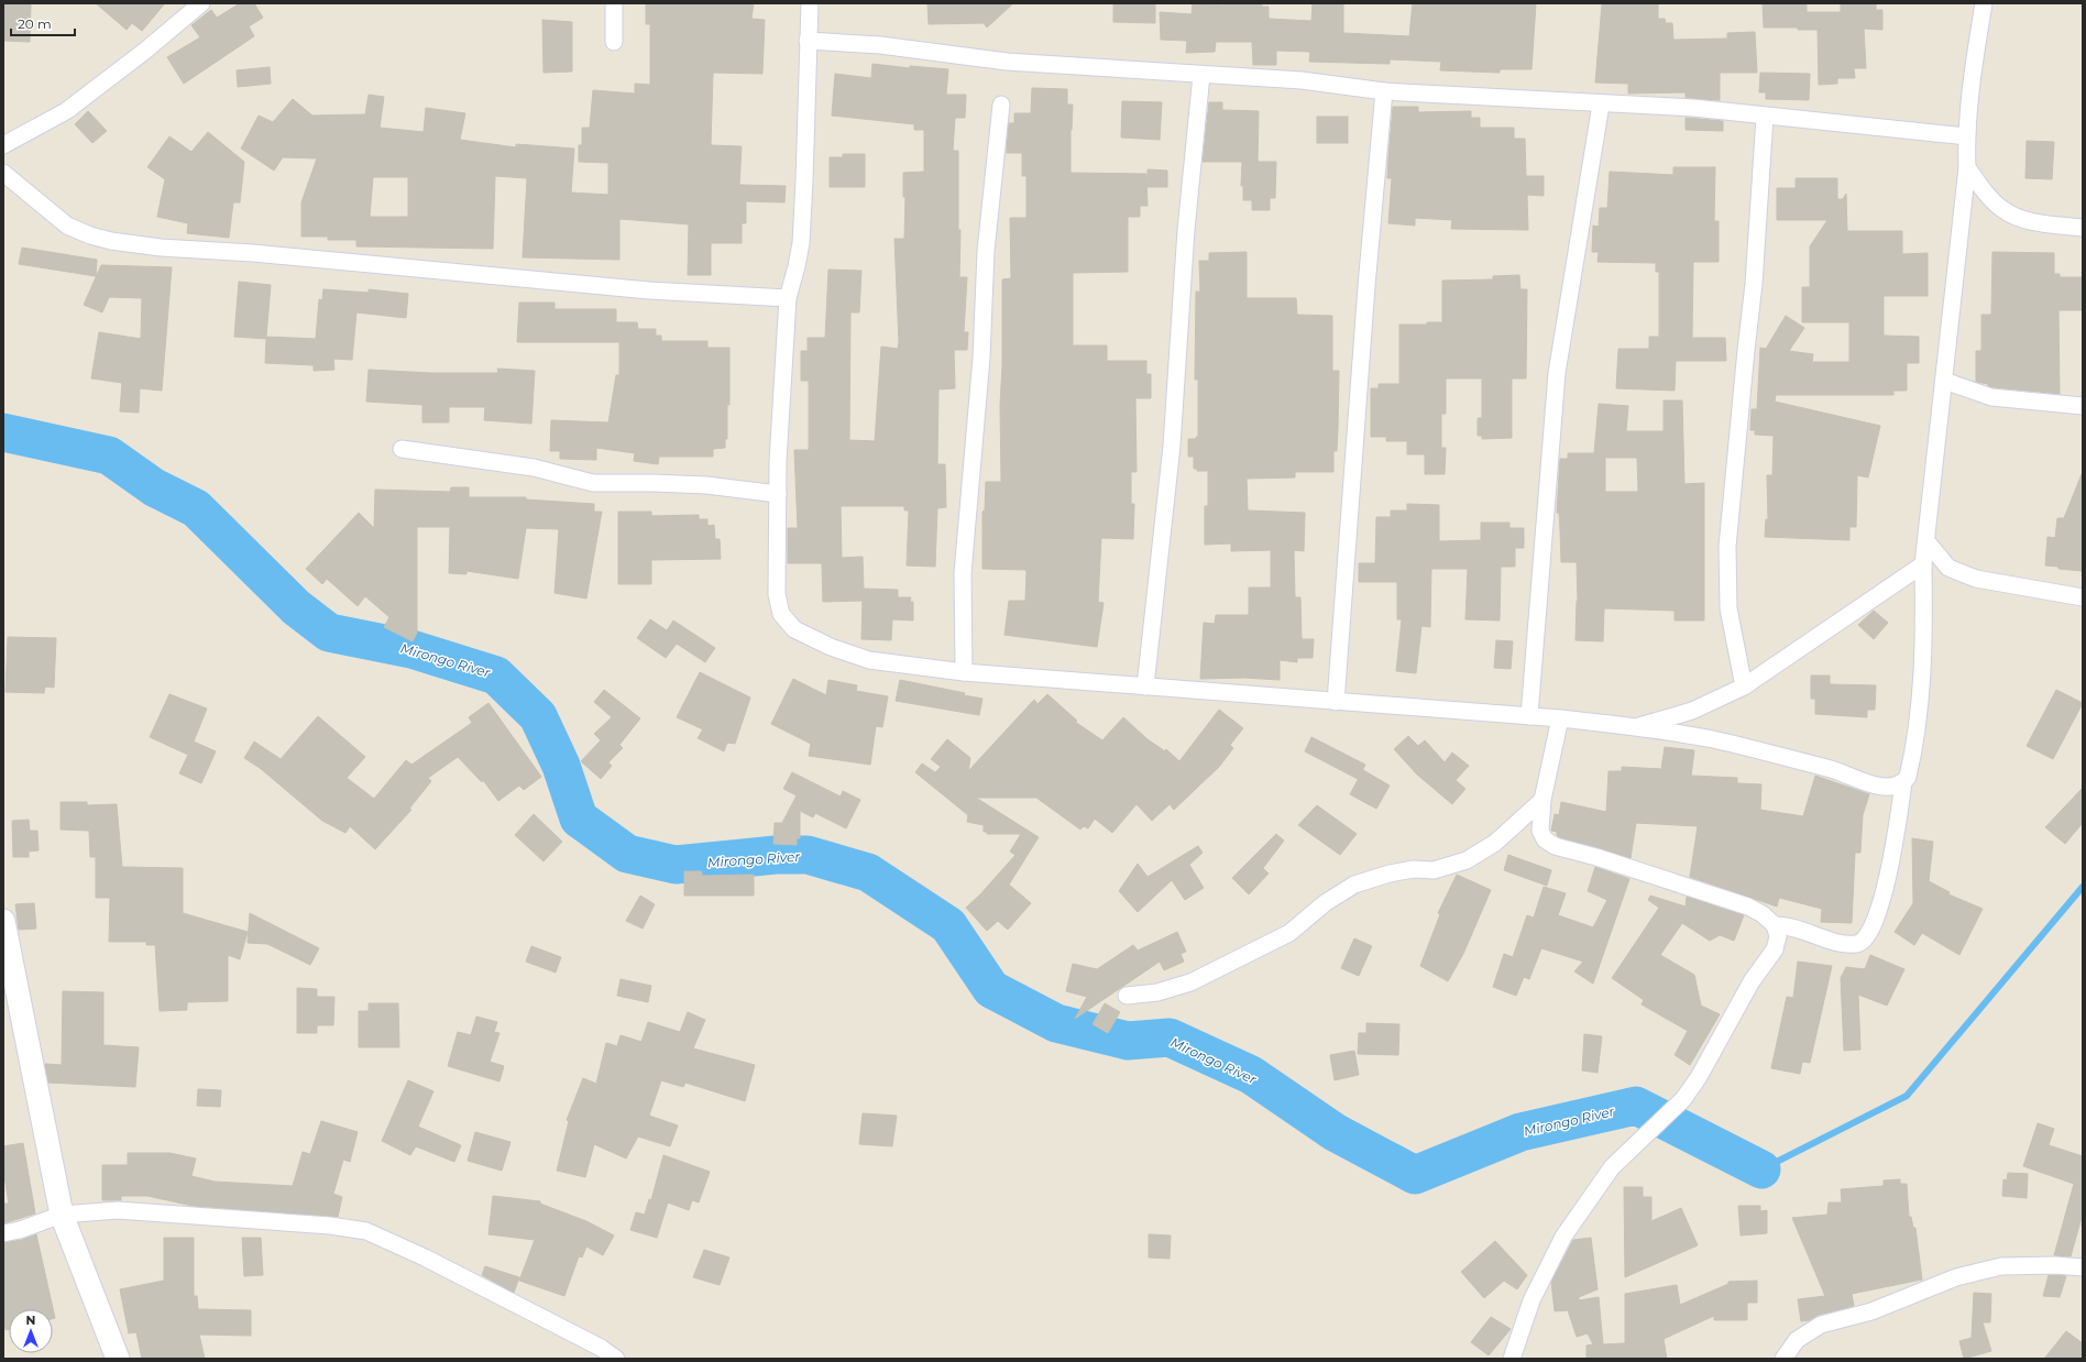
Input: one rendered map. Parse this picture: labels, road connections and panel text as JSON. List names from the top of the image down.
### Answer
{
  "water": ["Mirongo River"],
  "scale_bar": "20 m",
  "north": "top"
}
